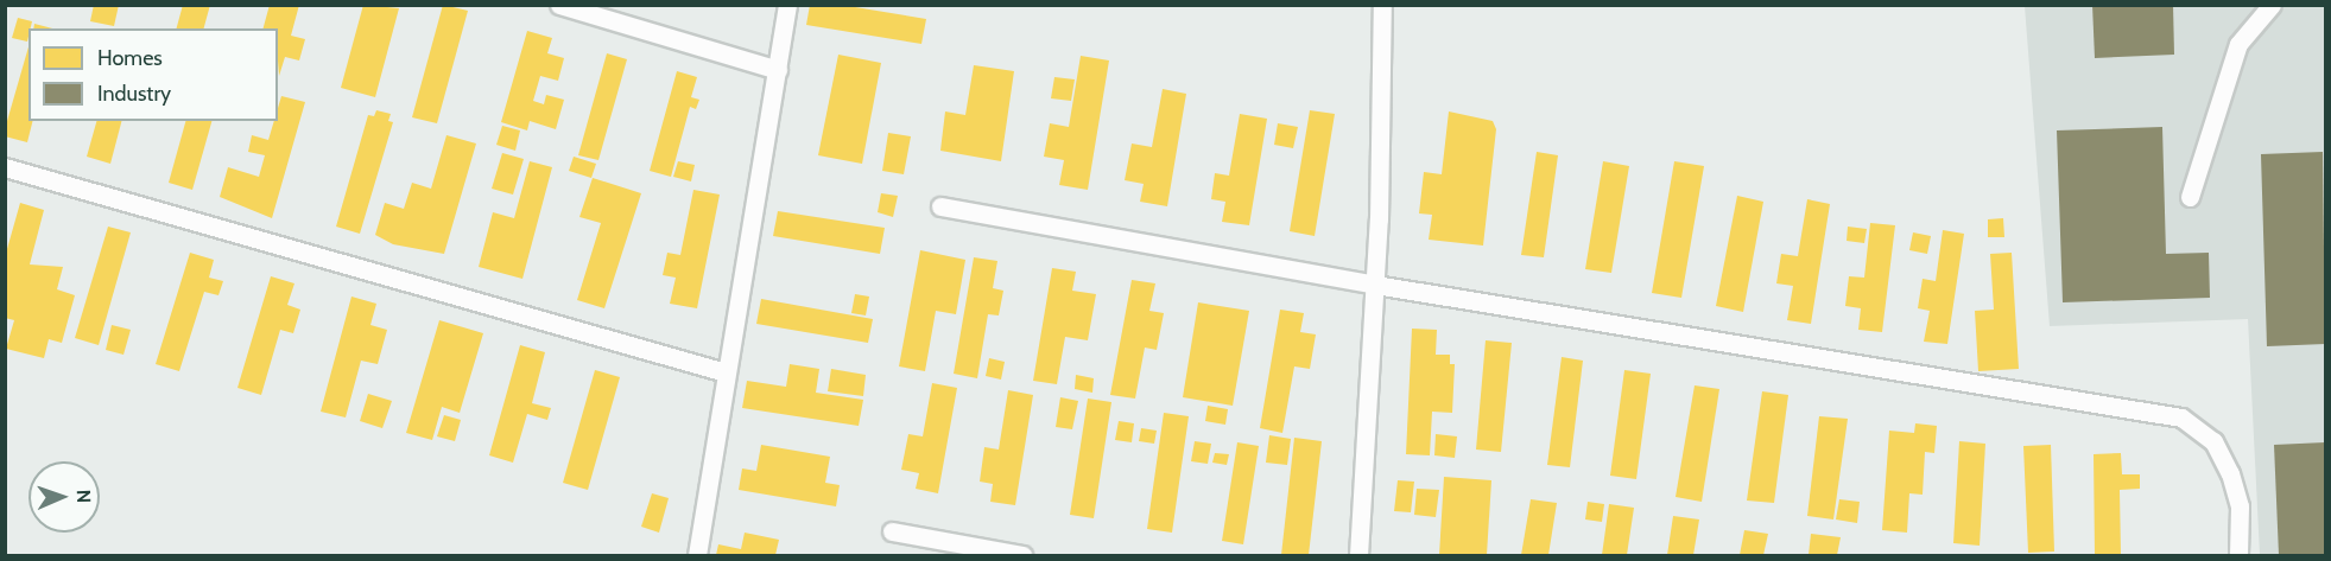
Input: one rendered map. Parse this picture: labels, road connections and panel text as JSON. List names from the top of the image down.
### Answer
{
  "legend": ["Homes", "Industry"],
  "north": "right"
}
